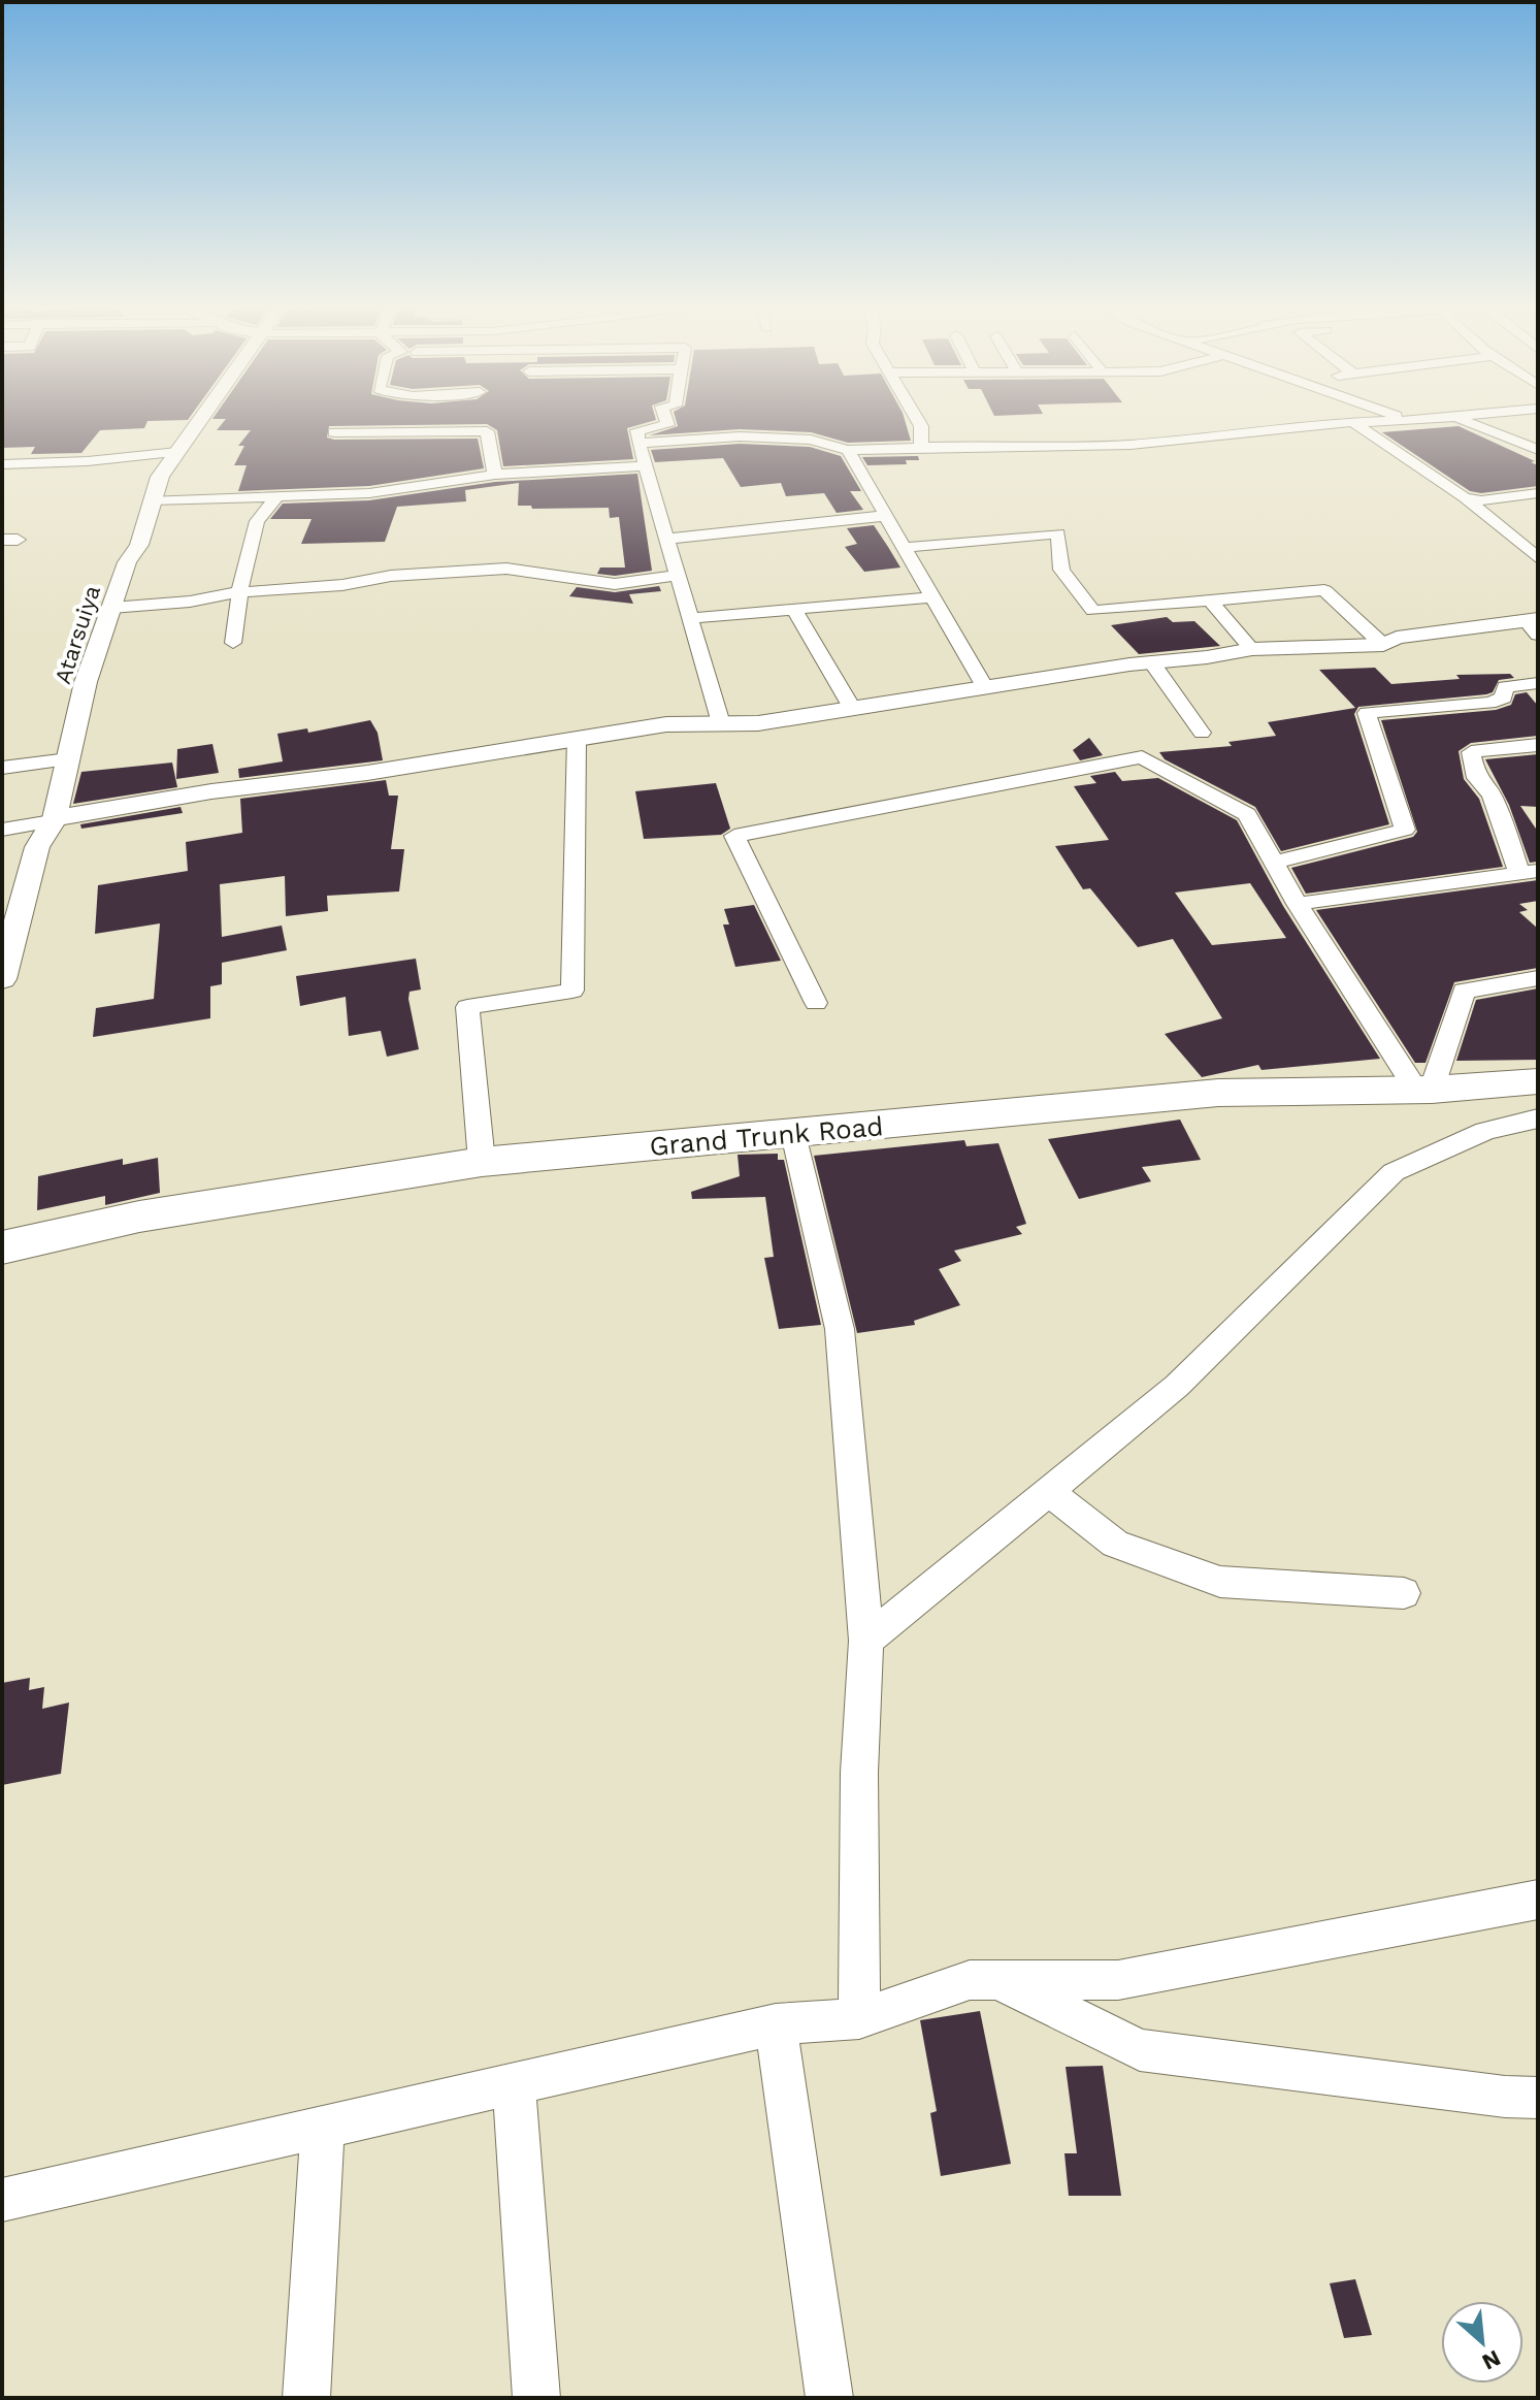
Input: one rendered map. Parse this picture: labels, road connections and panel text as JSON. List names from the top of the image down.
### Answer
{
  "streets": {
    "main road": ["Grand Trunk Road"],
    "street": ["Atarsuiya"]
  },
  "north": "bottom right"
}
